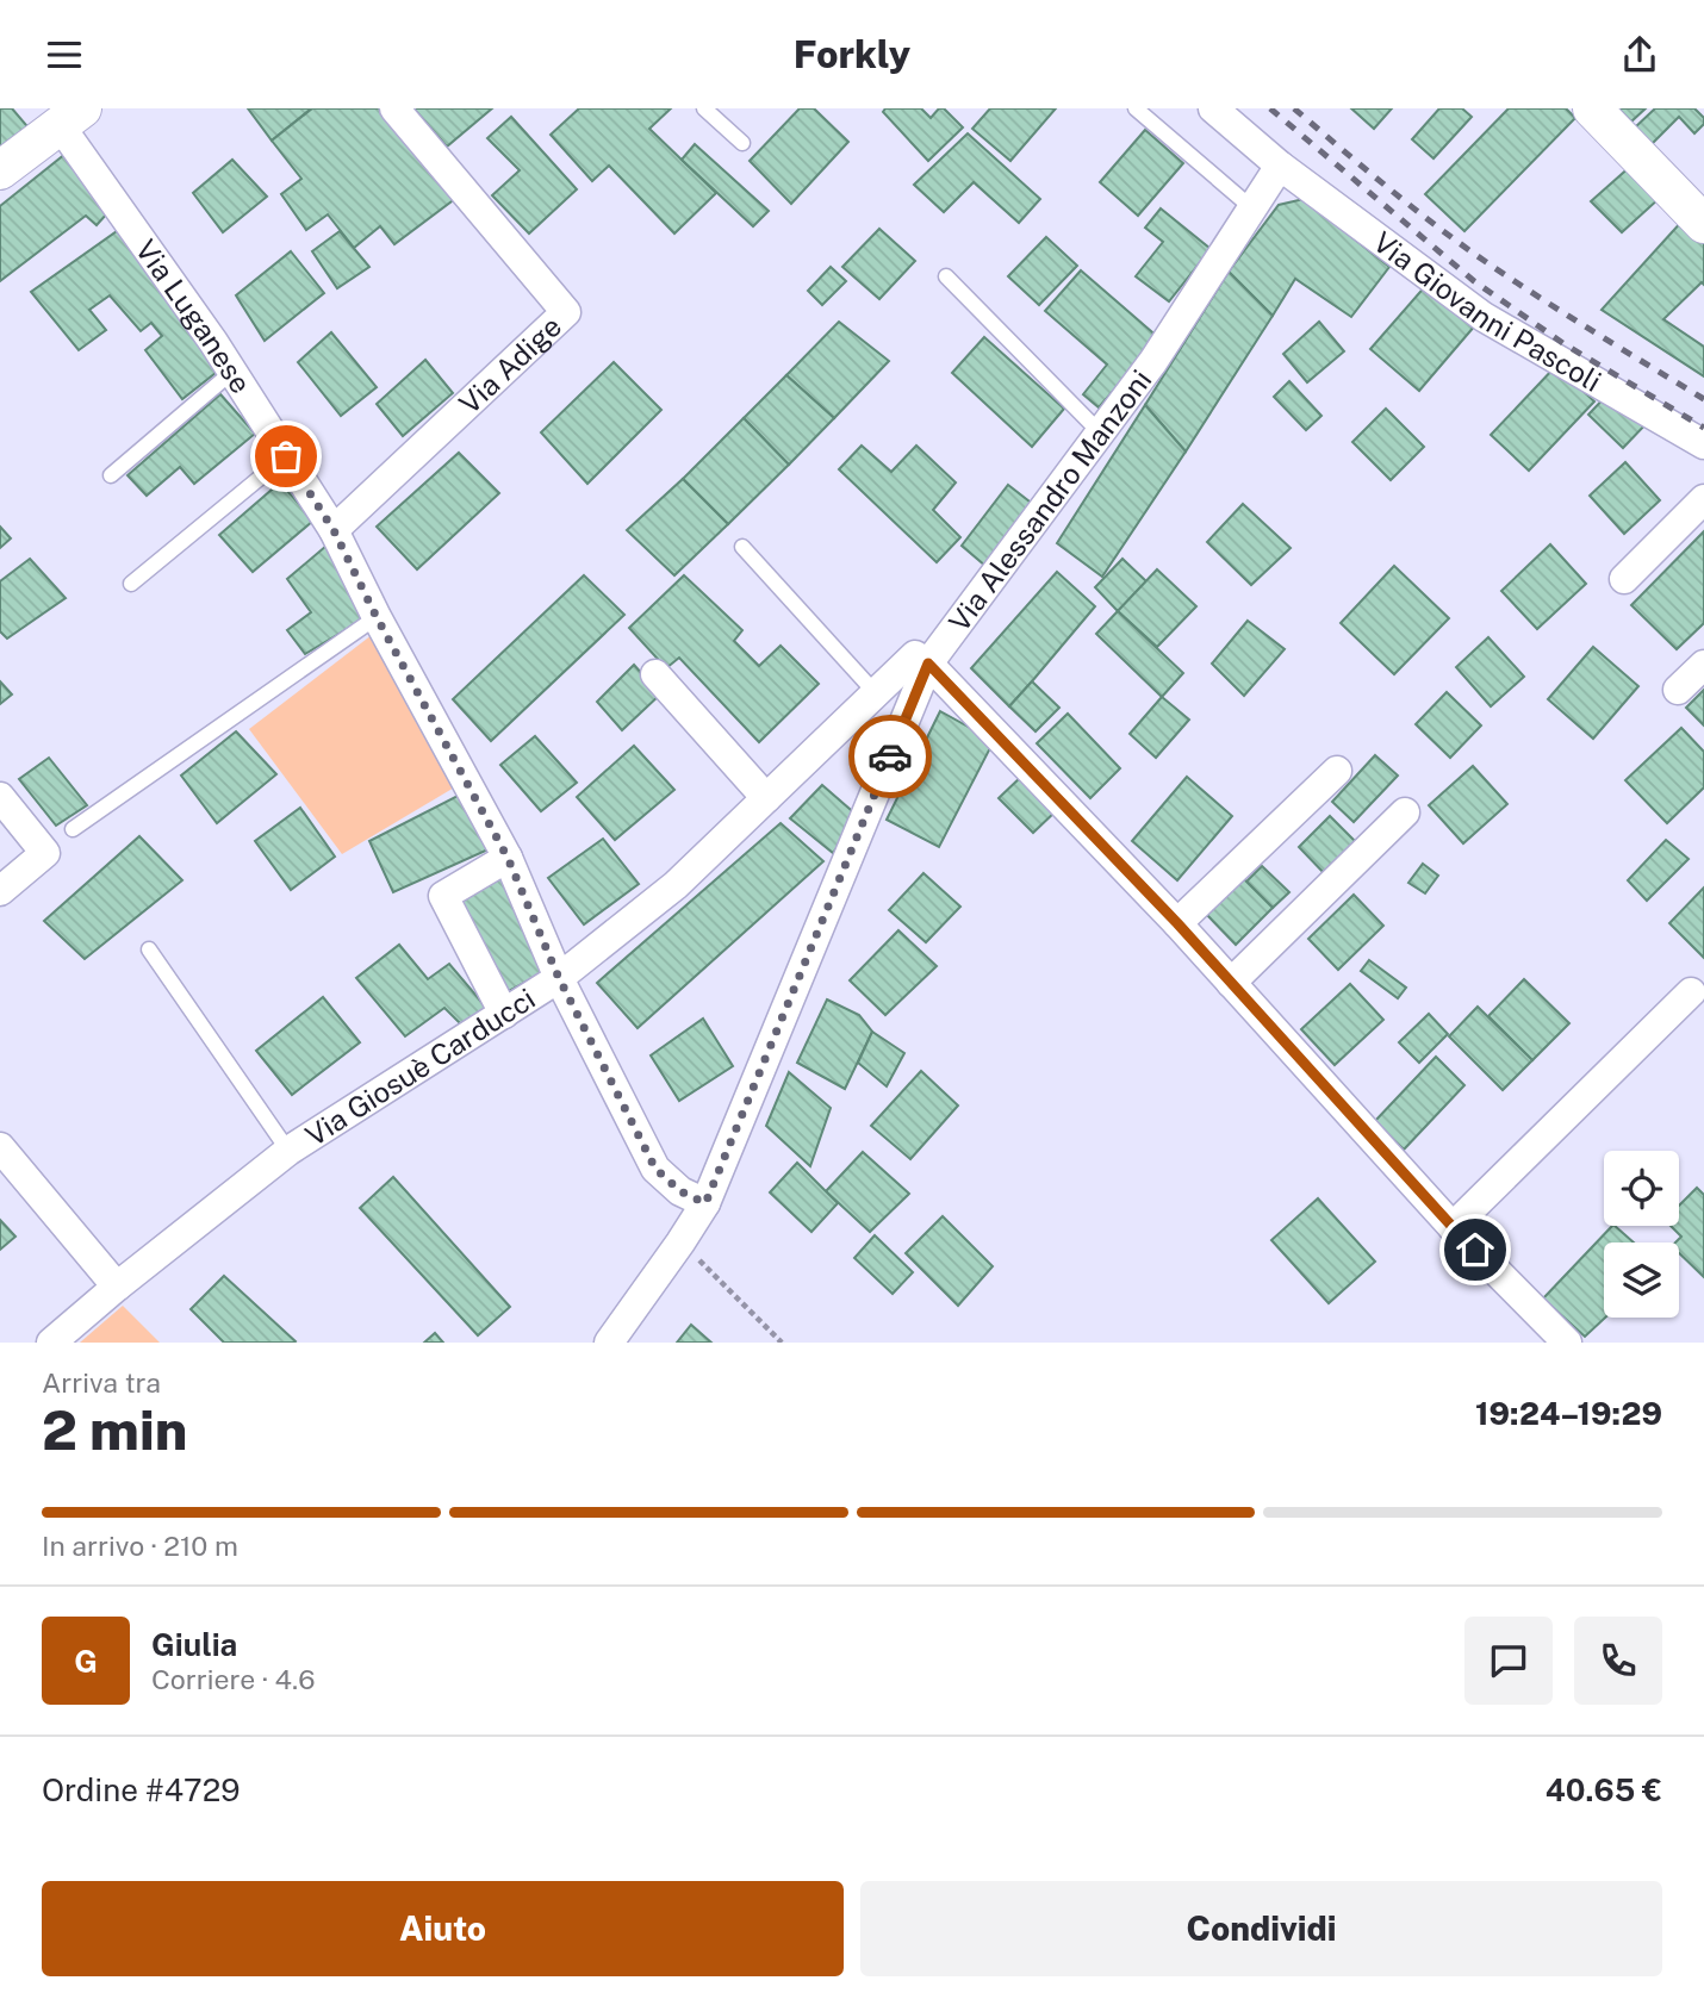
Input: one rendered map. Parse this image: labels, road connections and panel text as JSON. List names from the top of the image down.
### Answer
{
  "streets": {
    "street": [
      "Via Giovanni Pascoli",
      "Via Luganese",
      "Via Adige",
      "Via Alessandro Manzoni",
      "Via Giosuè Carducci"
    ]
  },
  "crossings": [
    ["Via Giovanni Pascoli", "Via Alessandro Manzoni"],
    ["Via Luganese", "Via Adige"],
    ["Via Luganese", "Via Alessandro Manzoni"],
    ["Via Luganese", "Via Giosuè Carducci"],
    ["Via Alessandro Manzoni", "Via Giosuè Carducci"]
  ],
  "page": {
    "header": "Forkly",
    "heading": ["2 min", "Arriva tra", "19:24–19:29"],
    "panel": [
      "Giulia",
      "Corriere · 4.6",
      "Ordine #4729",
      "40.65 €"
    ],
    "bar": "In arrivo · 210 m",
    "round": "G",
    "buttons": ["Aiuto", "Condividi"]
  }
}
